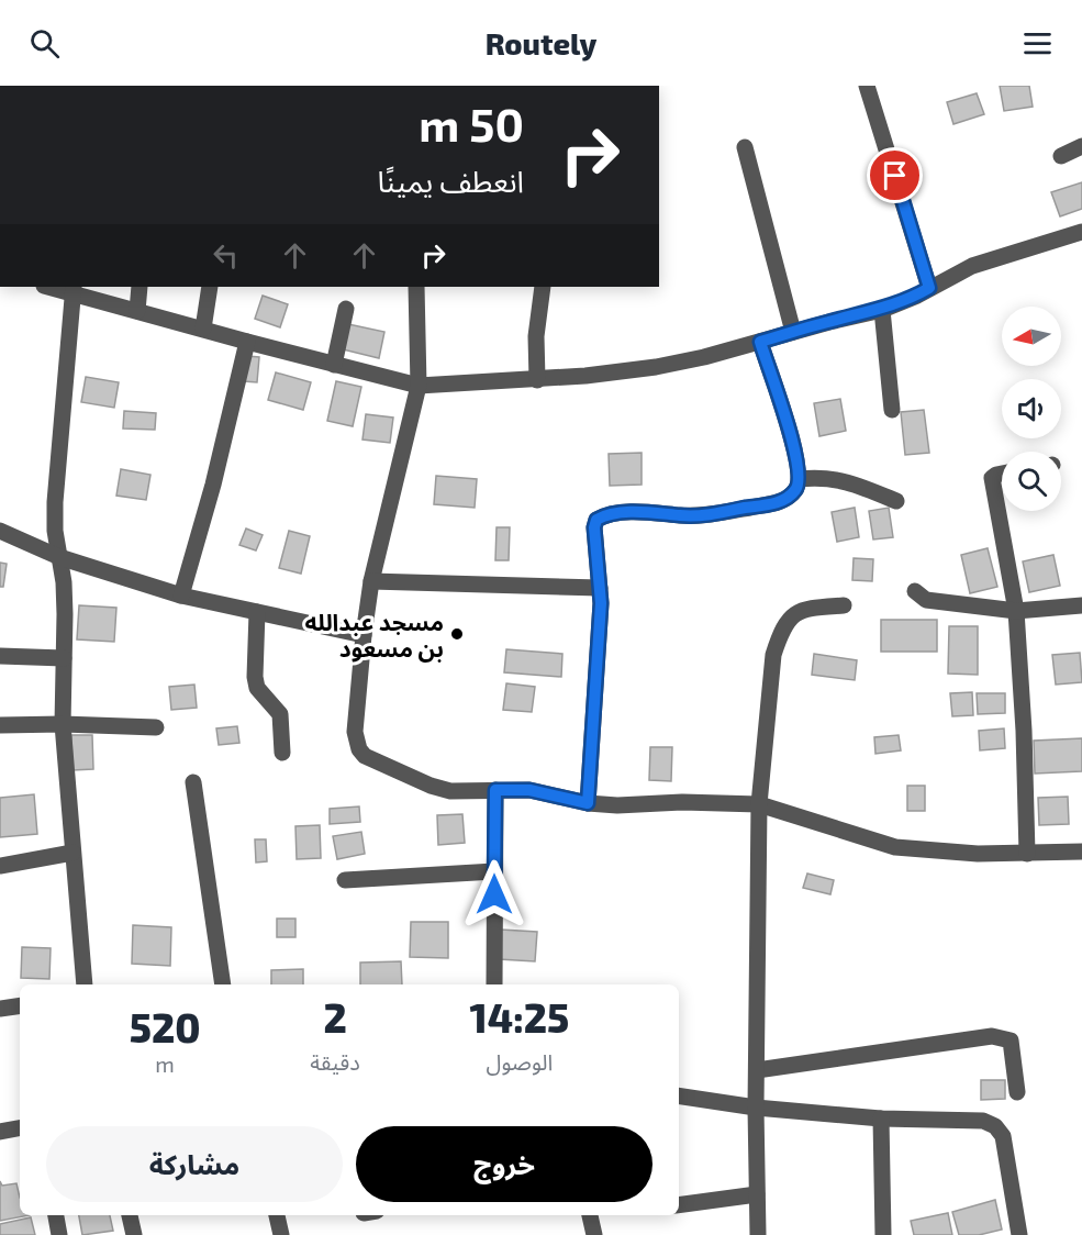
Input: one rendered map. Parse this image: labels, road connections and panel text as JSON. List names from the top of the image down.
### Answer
{
  "places": ["مسجد عبدالله بن مسعود"],
  "north": "left",
  "page": {
    "header": "Routely",
    "turn": ["50 m", "انعطف يمينًا"],
    "eta": [
      "14:25",
      "الوصول",
      "2",
      "دقيقة",
      "520",
      "m"
    ],
    "buttons": ["خروج", "مشاركة"]
  }
}
